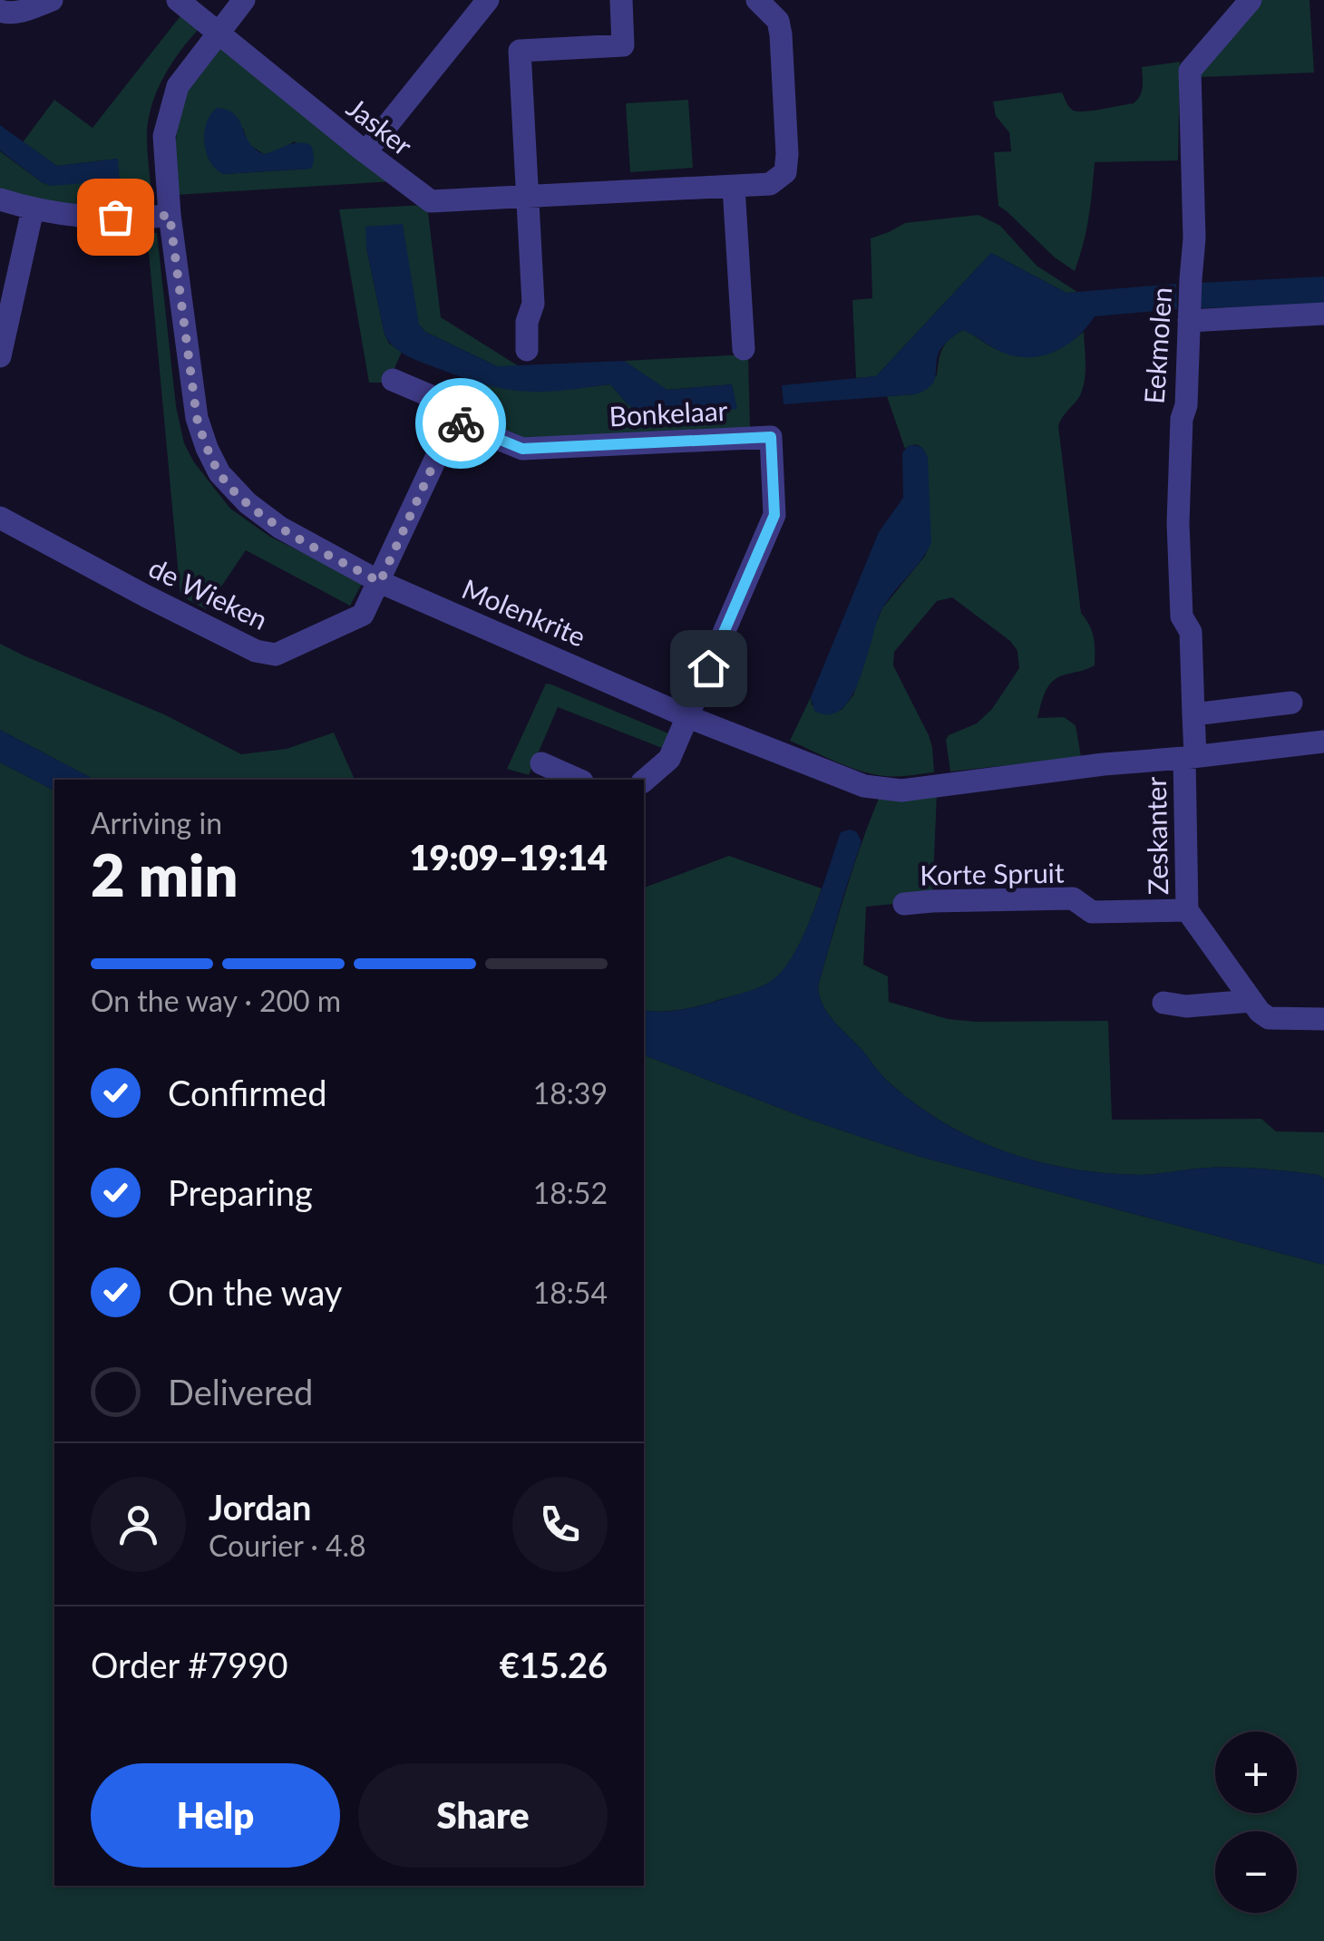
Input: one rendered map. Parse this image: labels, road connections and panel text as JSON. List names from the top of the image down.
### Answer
{
  "streets": {
    "street": [
      "Jasker",
      "Eekmolen",
      "Bonkelaar",
      "de Wieken",
      "Molenkrite",
      "Zeskanter",
      "Korte Spruit"
    ]
  },
  "crossings": [
    ["Jasker", "Molenkrite"],
    ["Eekmolen", "Molenkrite"],
    ["Eekmolen", "Zeskanter"],
    ["Bonkelaar", "Molenkrite"],
    ["de Wieken", "Molenkrite"],
    ["Molenkrite", "Zeskanter"],
    ["Zeskanter", "Korte Spruit"]
  ],
  "page": {
    "heading": ["2 min", "Arriving in", "19:09–19:14"],
    "panel": [
      "Jordan",
      "Courier · 4.8",
      "Order #7990",
      "€15.26"
    ],
    "bar": "On the way · 200 m",
    "list": [
      ["Confirmed", "18:39"],
      ["Preparing", "18:52"],
      ["On the way", "18:54"],
      "Delivered"
    ],
    "map_buttons": ["+", "−"],
    "buttons": ["Help", "Share"]
  }
}
